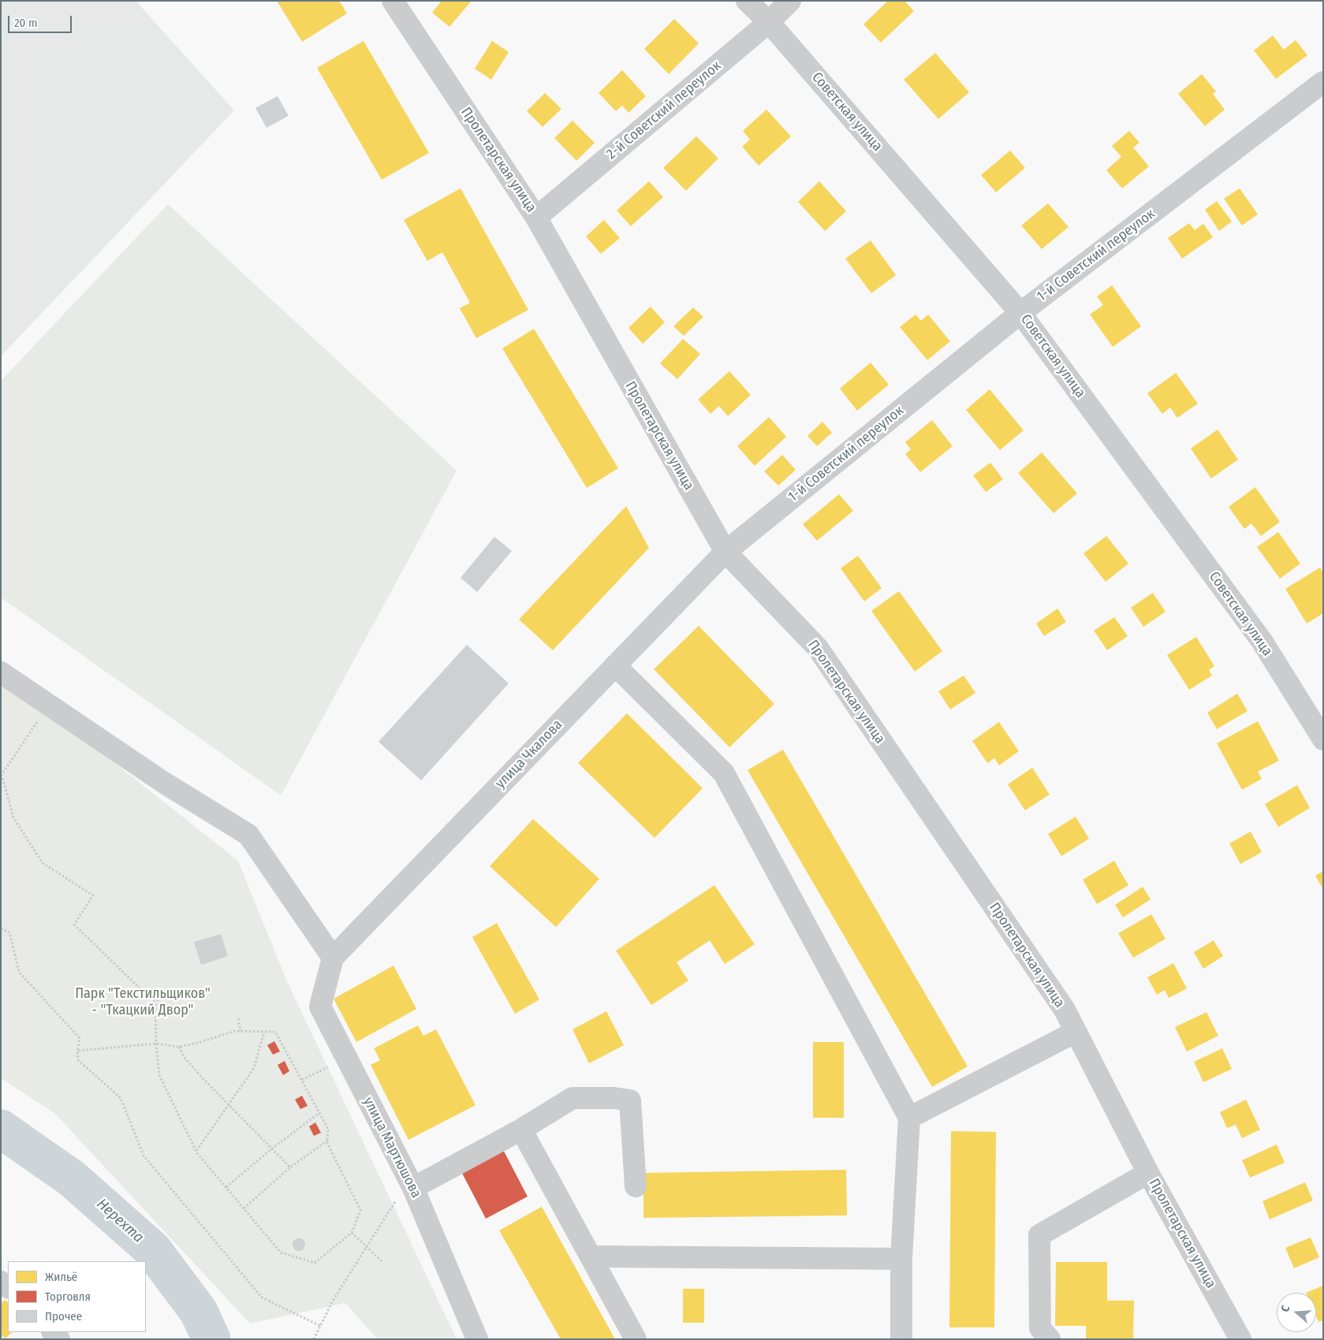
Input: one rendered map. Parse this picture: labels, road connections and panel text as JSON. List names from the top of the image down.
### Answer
{
  "streets": {
    "street": [
      "2-й Советский переулок",
      "Советская улица",
      "Пролетарская улица",
      "1-й Советский переулок",
      "улица Чкалова",
      "улица Мартюшова"
    ]
  },
  "crossings": [
    ["2-й Советский переулок", "Советская улица"],
    ["2-й Советский переулок", "Пролетарская улица"],
    ["Советская улица", "1-й Советский переулок"],
    ["Пролетарская улица", "1-й Советский переулок"],
    ["Пролетарская улица", "улица Чкалова"],
    ["1-й Советский переулок", "улица Чкалова"],
    ["улица Чкалова", "улица Мартюшова"]
  ],
  "water": ["Нерехта"],
  "parks": ["Парк \"Текстильщиков\" - \"Ткацкий Двор\""],
  "legend": ["Жильё", "Торговля", "Прочее"],
  "scale_bar": "20 m",
  "north": "left"
}
